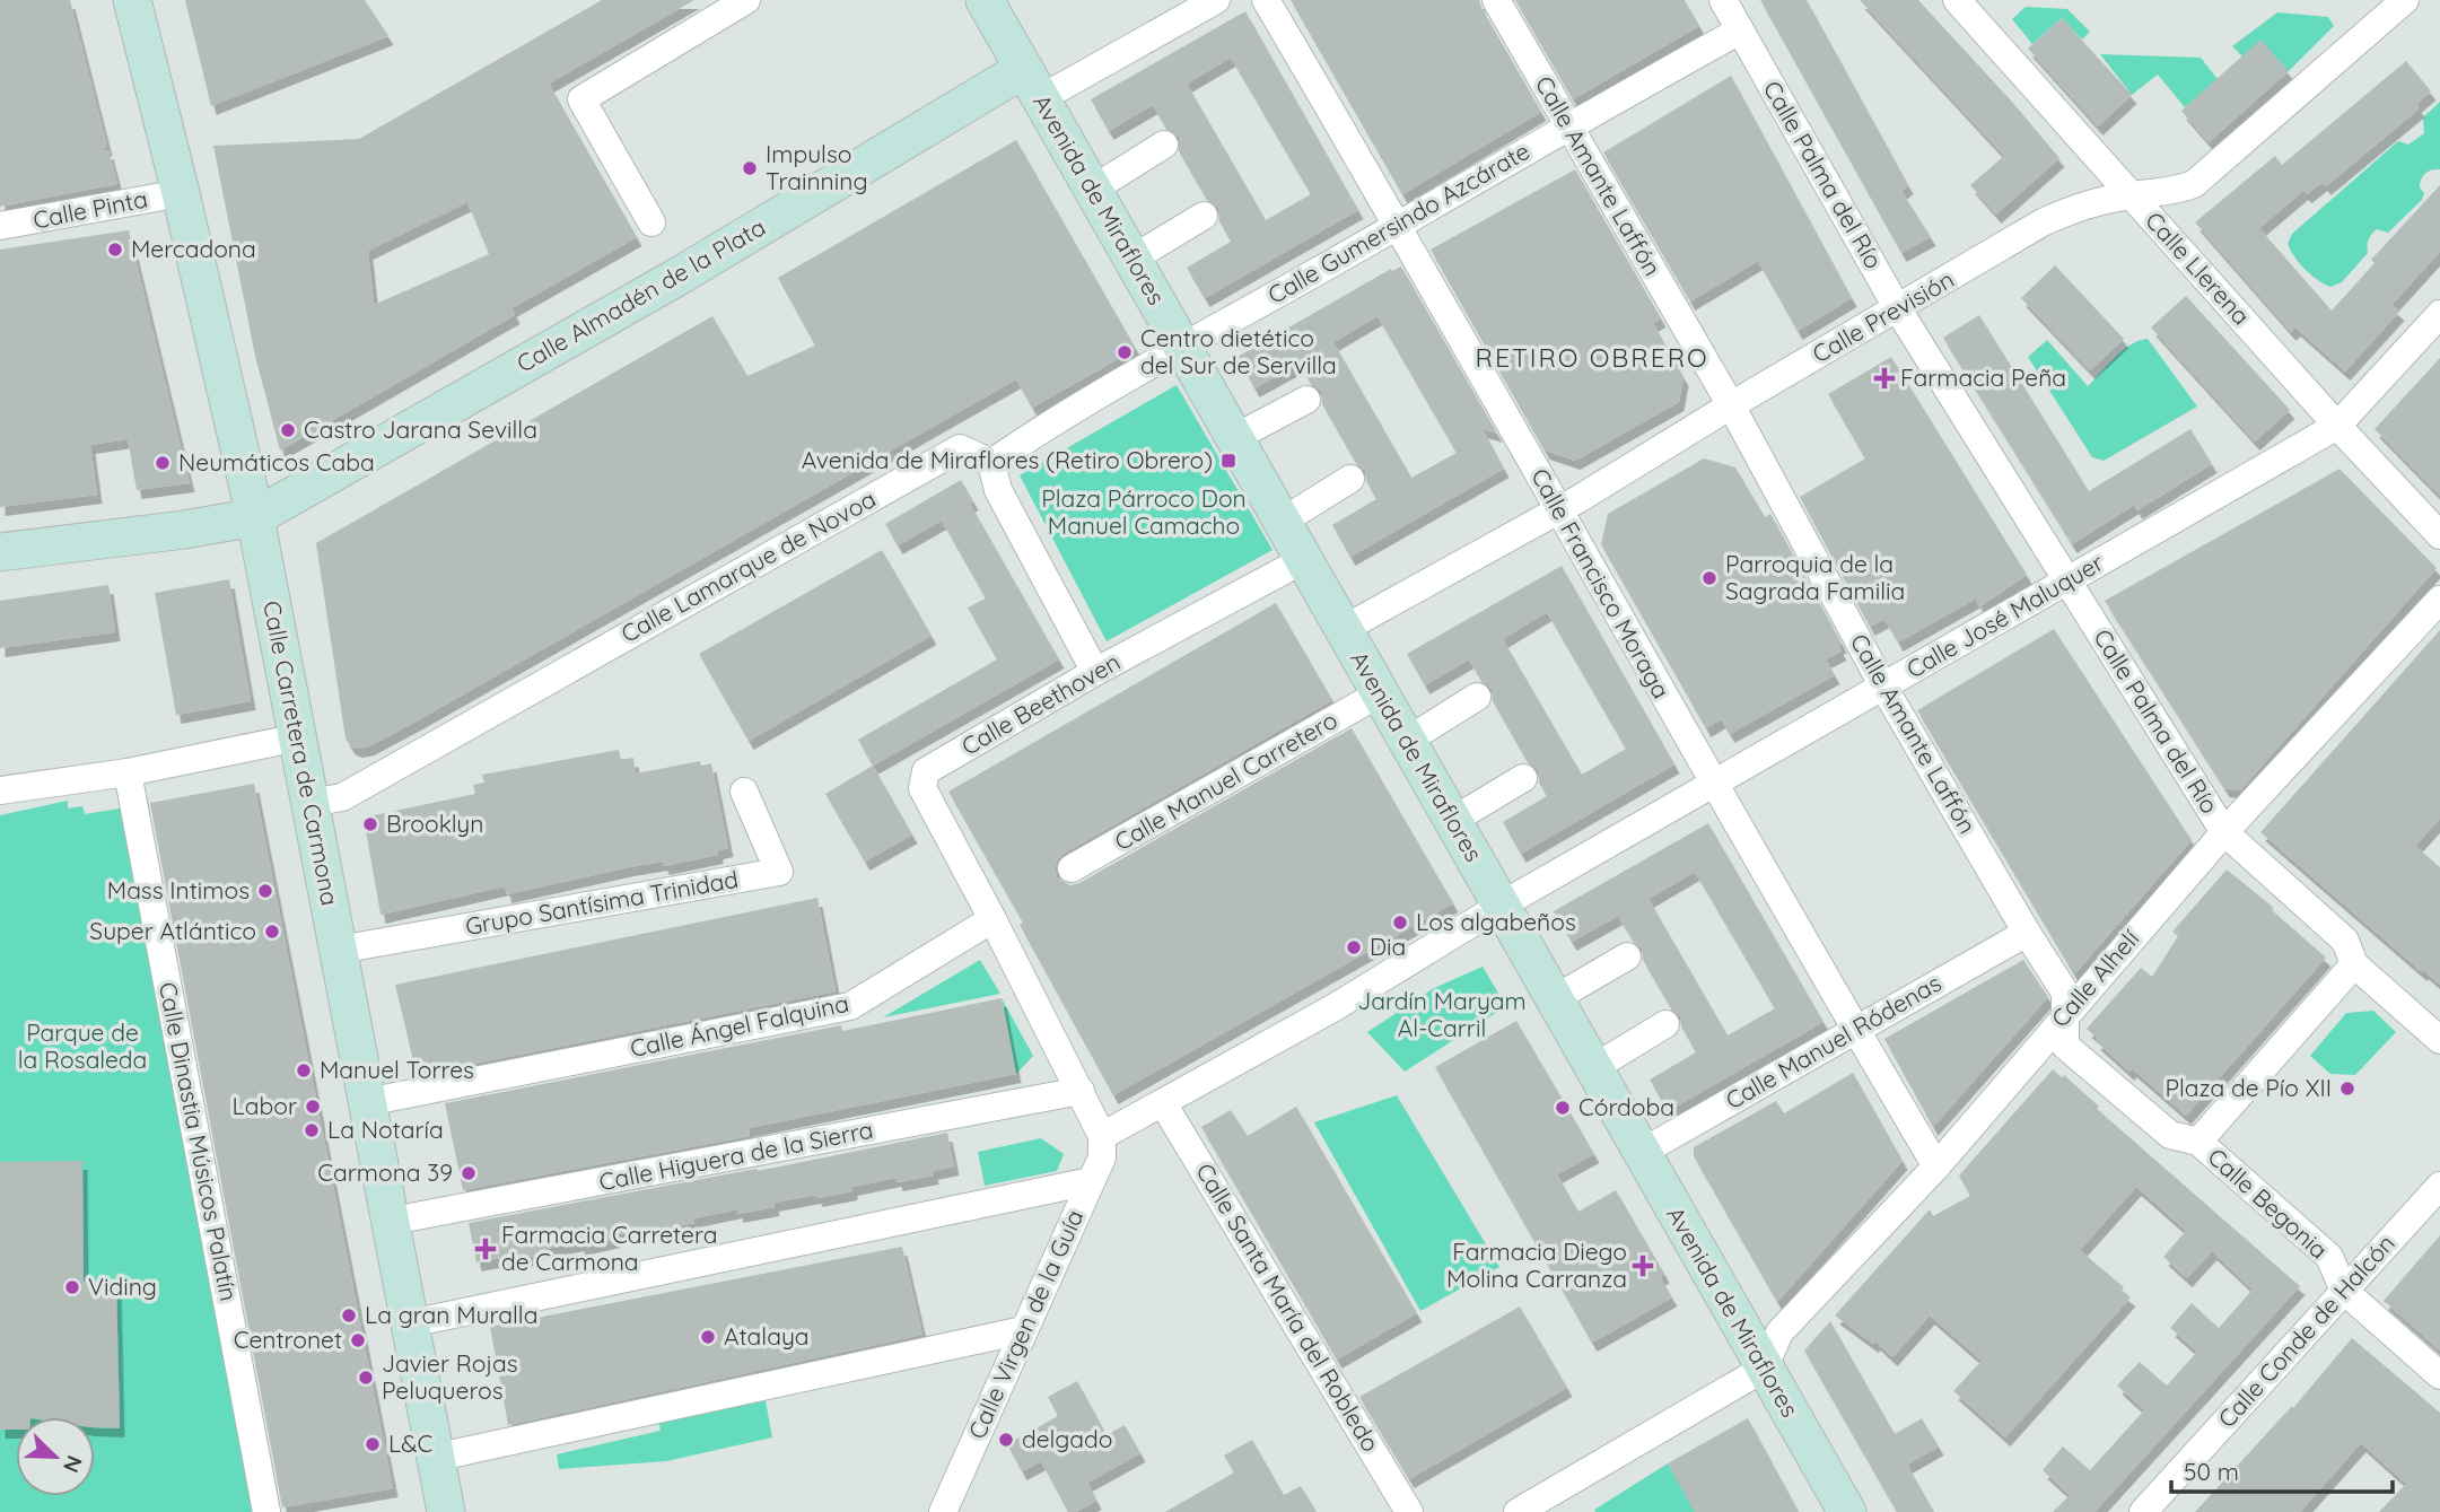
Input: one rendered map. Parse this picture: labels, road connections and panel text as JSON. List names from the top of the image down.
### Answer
{
  "streets": {
    "main road": ["Avenida de Miraflores", "Calle Almadén de la Plata", "Calle Carretera de Carmona"],
    "street": [
      "Calle Palma del Río",
      "Calle Amante Laffón",
      "Calle Pinta",
      "Calle Gumersindo Azcárate",
      "Calle Llerena",
      "Calle Previsión",
      "Calle Lamarque de Novoa",
      "Calle Francisco Moraga",
      "Calle José Maluquer",
      "Calle Beethoven",
      "Calle Manuel Carretero",
      "Grupo Santísima Trinidad",
      "Calle Alhelí",
      "Calle Ángel Falquina",
      "Calle Manuel Ródenas",
      "Calle Dinastia Músicos Palatín",
      "Calle Higuera de la Sierra",
      "Calle Begonia",
      "Calle Santa María del Robledo",
      "Calle Virgen de la Guía",
      "Calle Conde de Halcón"
    ]
  },
  "crossings": [
    ["Calle Palma del Río", "Calle Gumersindo Azcárate"],
    ["Calle Palma del Río", "Calle Previsión"],
    ["Calle Palma del Río", "Calle José Maluquer"],
    ["Calle Palma del Río", "Calle Alhelí"],
    ["Calle Amante Laffón", "Calle Gumersindo Azcárate"],
    ["Calle Amante Laffón", "Calle Previsión"],
    ["Calle Amante Laffón", "Calle José Maluquer"],
    ["Calle Amante Laffón", "Calle Alhelí"],
    ["Calle Amante Laffón", "Calle Manuel Ródenas"],
    ["Calle Amante Laffón", "Calle Begonia"],
    ["Avenida de Miraflores", "Calle Gumersindo Azcárate"],
    ["Avenida de Miraflores", "Calle Almadén de la Plata"],
    ["Avenida de Miraflores", "Calle Previsión"],
    ["Avenida de Miraflores", "Calle José Maluquer"],
    ["Avenida de Miraflores", "Calle Beethoven"],
    ["Avenida de Miraflores", "Calle Manuel Carretero"],
    ["Avenida de Miraflores", "Calle Alhelí"],
    ["Avenida de Miraflores", "Calle Manuel Ródenas"],
    ["Calle Pinta", "Calle Carretera de Carmona"],
    ["Calle Gumersindo Azcárate", "Calle Francisco Moraga"],
    ["Calle Llerena", "Calle Previsión"],
    ["Calle Llerena", "Calle José Maluquer"],
    ["Calle Almadén de la Plata", "Calle Carretera de Carmona"],
    ["Calle Previsión", "Calle Francisco Moraga"],
    ["Calle Lamarque de Novoa", "Calle Carretera de Carmona"],
    ["Calle Francisco Moraga", "Calle José Maluquer"],
    ["Calle Francisco Moraga", "Calle Alhelí"],
    ["Calle Francisco Moraga", "Calle Manuel Ródenas"],
    ["Calle José Maluquer", "Calle Santa María del Robledo"],
    ["Calle José Maluquer", "Calle Virgen de la Guía"],
    ["Calle Beethoven", "Calle Ángel Falquina"],
    ["Calle Carretera de Carmona", "Grupo Santísima Trinidad"],
    ["Calle Carretera de Carmona", "Calle Ángel Falquina"],
    ["Calle Carretera de Carmona", "Calle Higuera de la Sierra"],
    ["Calle Alhelí", "Calle Begonia"],
    ["Calle Begonia", "Calle Conde de Halcón"]
  ],
  "districts": ["RETIRO OBRERO"],
  "parks": ["Plaza Párroco Don Manuel Camacho", "Jardín Maryam Al-Carril", "Parque de la Rosaleda"],
  "places": {
    "other": [
      "Impulso Trainning",
      "Mercadona",
      "Centro dietético del Sur de Servilla",
      "Castro Jarana Sevilla",
      "Neumáticos Caba",
      "Parroquia de la Sagrada Familia",
      "Brooklyn",
      "Mass Intimos",
      "Los algabeños",
      "Super Atlántico",
      "Dia",
      "Manuel Torres",
      "Plaza de Pío XII",
      "Labor",
      "Córdoba",
      "La Notaría",
      "Carmona 39",
      "Viding",
      "La gran Muralla",
      "Atalaya",
      "Centronet",
      "Javier Rojas Peluqueros",
      "delgado",
      "L&C"
    ],
    "health": ["Farmacia Peña", "Farmacia Carretera de Carmona", "Farmacia Diego Molina Carranza"],
    "transit": ["Avenida de Miraflores (Retiro Obrero)"]
  },
  "scale_bar": "50 m",
  "north": "bottom right"
}
